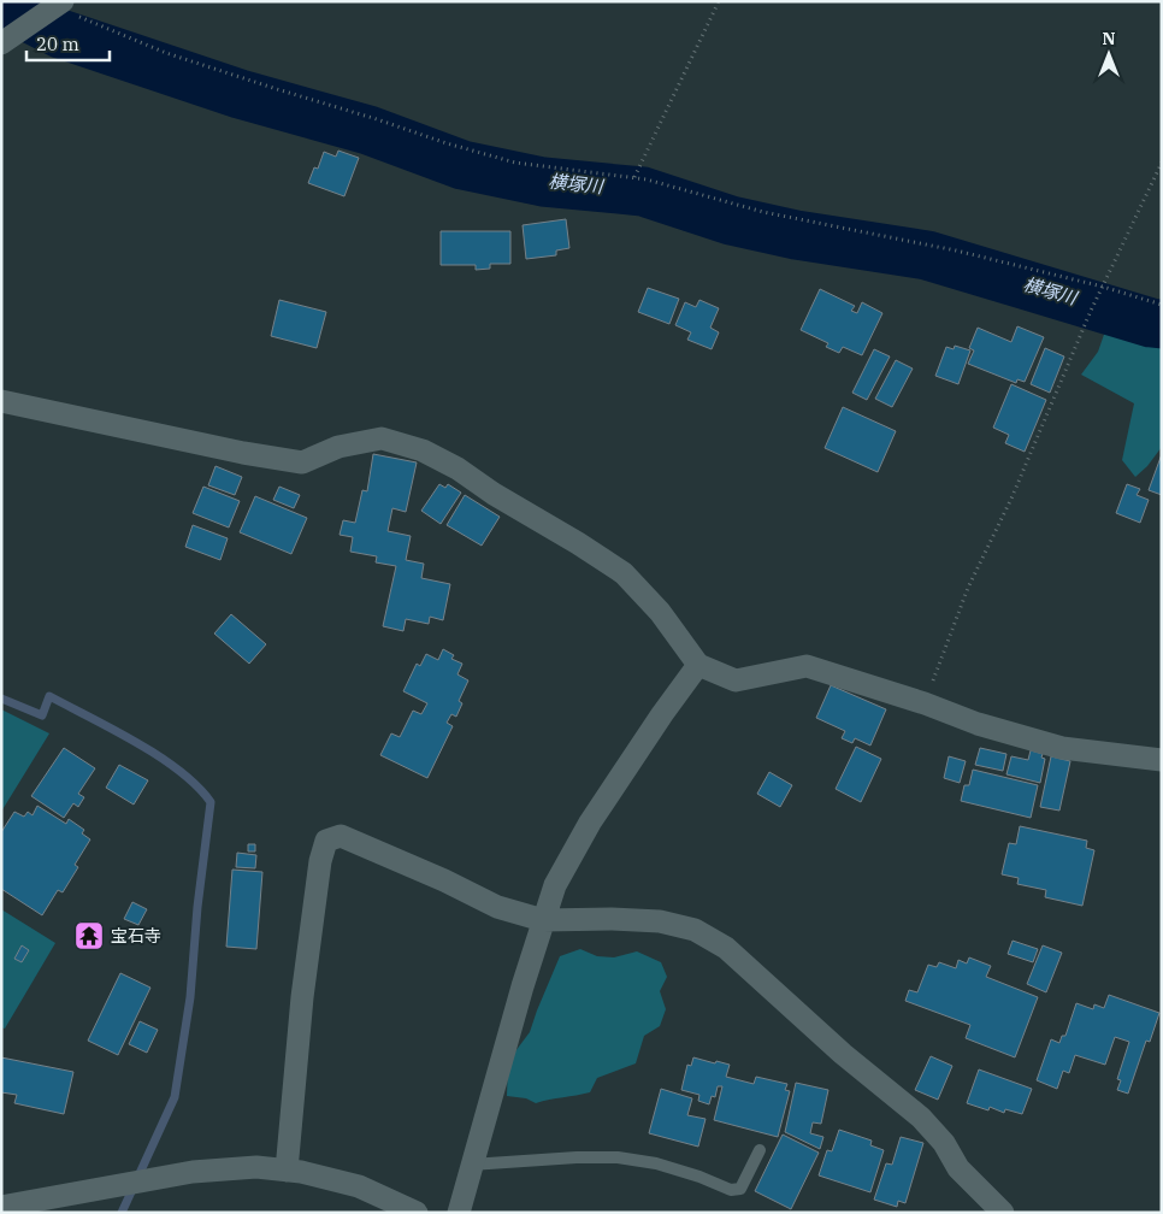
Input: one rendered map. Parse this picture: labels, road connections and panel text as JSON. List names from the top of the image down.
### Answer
{
  "water": ["横塚川"],
  "places": {
    "temple": ["宝石寺"]
  },
  "scale_bar": "20 m",
  "north": "top"
}
